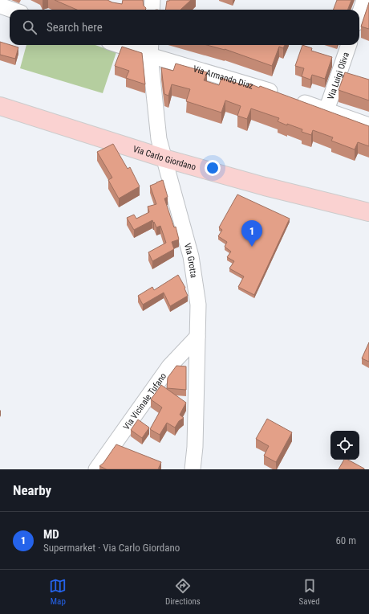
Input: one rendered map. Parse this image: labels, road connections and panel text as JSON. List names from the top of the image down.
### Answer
{
  "streets": {
    "main road": ["Via Carlo Giordano"],
    "street": [
      "Via Luigi Oliva",
      "Via Armando Diaz",
      "Via Grotta",
      "Via Vicinale Tufano"
    ]
  },
  "crossings": [
    ["Via Luigi Oliva", "Via Armando Diaz"],
    ["Via Armando Diaz", "Via Grotta"],
    ["Via Carlo Giordano", "Via Grotta"],
    ["Via Grotta", "Via Vicinale Tufano"]
  ],
  "page": {
    "search": "Search here",
    "pins": "1",
    "heading": "Nearby",
    "list": [
      {
        "mark": "1",
        "name": "MD",
        "note": "Supermarket · Via Carlo Giordano",
        "value": "60 m"
      }
    ],
    "nav": ["Map", "Directions", "Saved"]
  }
}
